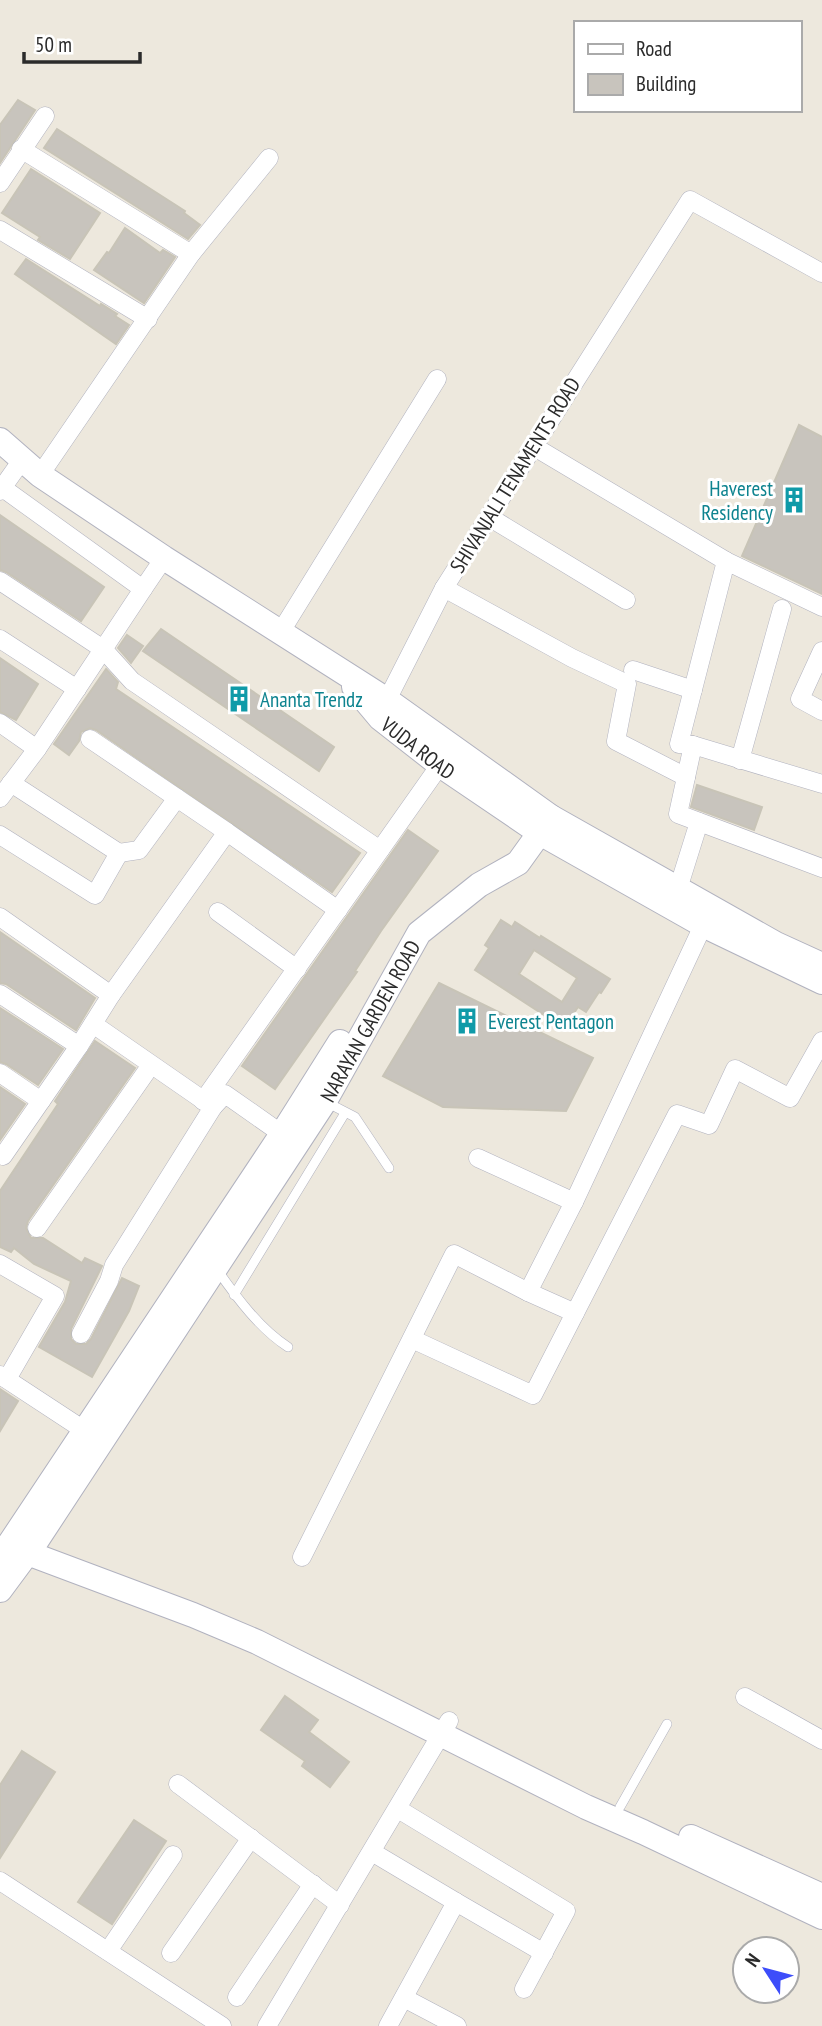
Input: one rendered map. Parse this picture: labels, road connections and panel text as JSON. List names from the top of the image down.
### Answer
{
  "streets": {
    "street": ["SHIVANJALI TENAMENTS ROAD", "VUDA ROAD", "NARAYAN GARDEN ROAD"]
  },
  "places": {
    "building": ["Haverest Residency", "Ananta Trendz", "Everest Pentagon"]
  },
  "legend": ["Road", "Building"],
  "scale_bar": "50 m",
  "north": "top left"
}
